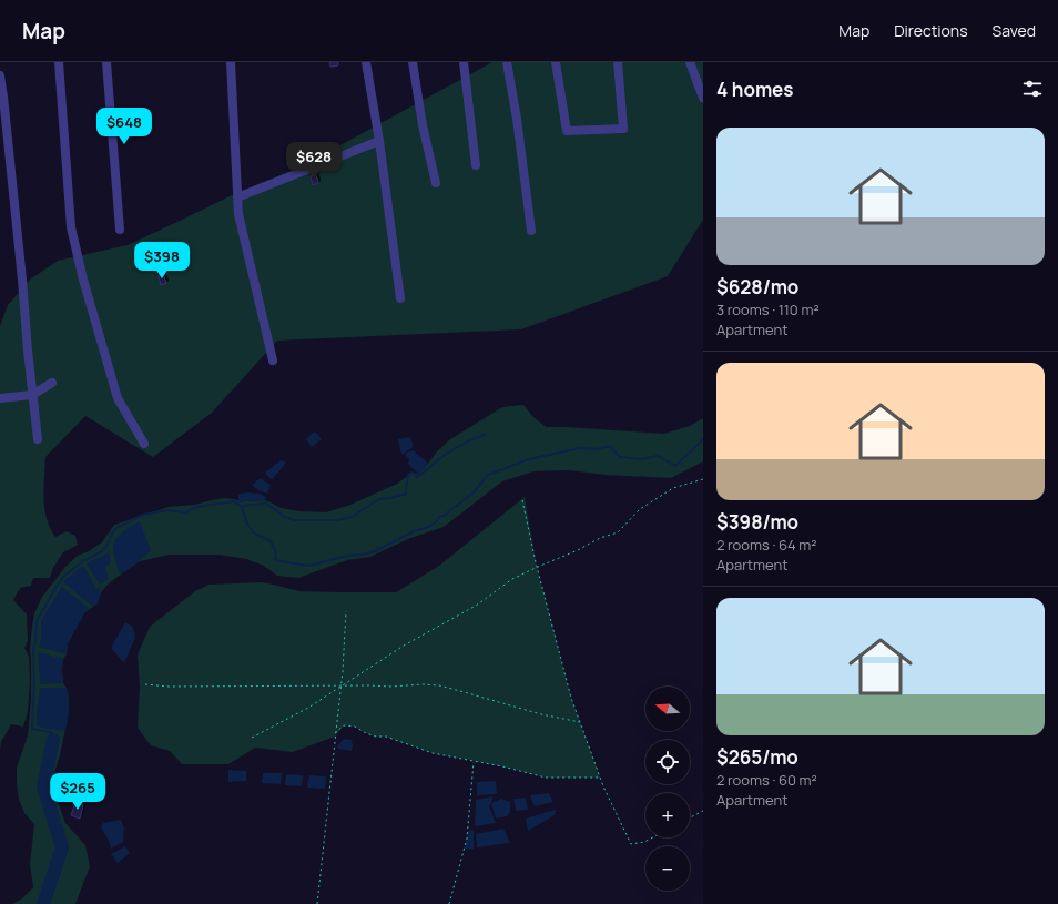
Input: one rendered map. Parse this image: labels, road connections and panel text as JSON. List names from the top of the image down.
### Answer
{
  "north": "left",
  "page": {
    "header": "Map",
    "nav": ["Map", "Directions", "Saved"],
    "heading": "4 homes",
    "price": [
      "$648",
      "$628",
      "$398",
      "$265"
    ],
    "list": [
      {
        "name": "$628/mo",
        "note": "3 rooms · 110 m² · Apartment"
      },
      {
        "name": "$398/mo",
        "note": "2 rooms · 64 m² · Apartment"
      },
      {
        "name": "$265/mo",
        "note": "2 rooms · 60 m² · Apartment"
      }
    ],
    "map_buttons": ["+", "−"]
  }
}
